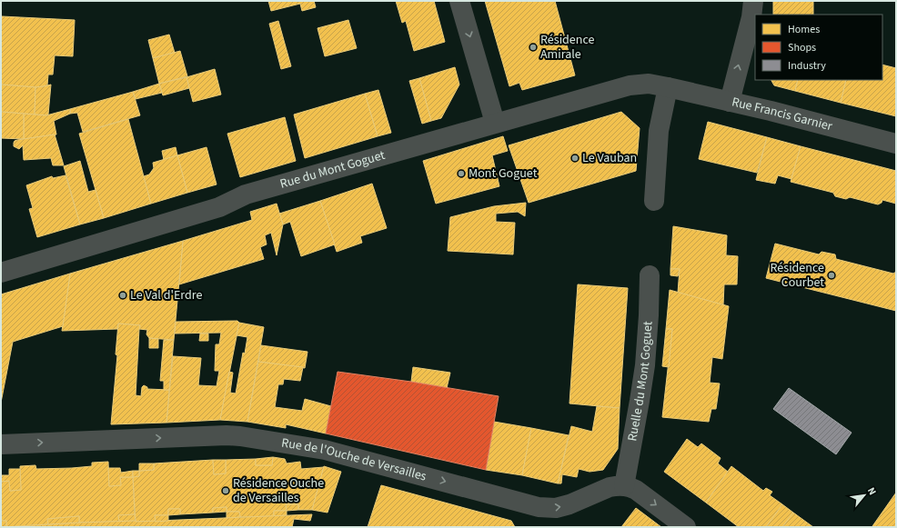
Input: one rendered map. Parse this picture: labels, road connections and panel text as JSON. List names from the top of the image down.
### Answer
{
  "streets": {
    "street": [
      "Rue Francis Garnier",
      "Rue du Mont Goguet",
      "Ruelle du Mont Goguet",
      "Rue de l'Ouche de Versailles"
    ]
  },
  "crossings": [
    ["Rue Francis Garnier", "Rue du Mont Goguet"],
    ["Ruelle du Mont Goguet", "Rue de l'Ouche de Versailles"]
  ],
  "one_way": ["Rue de l'Ouche de Versailles"],
  "places": [
    "Résidence Amirale",
    "Le Vauban",
    "Mont Goguet",
    "Résidence Courbet",
    "Le Val d'Erdre",
    "Résidence Ouche de Versailles"
  ],
  "legend": ["Homes", "Shops", "Industry"],
  "north": "top right"
}
